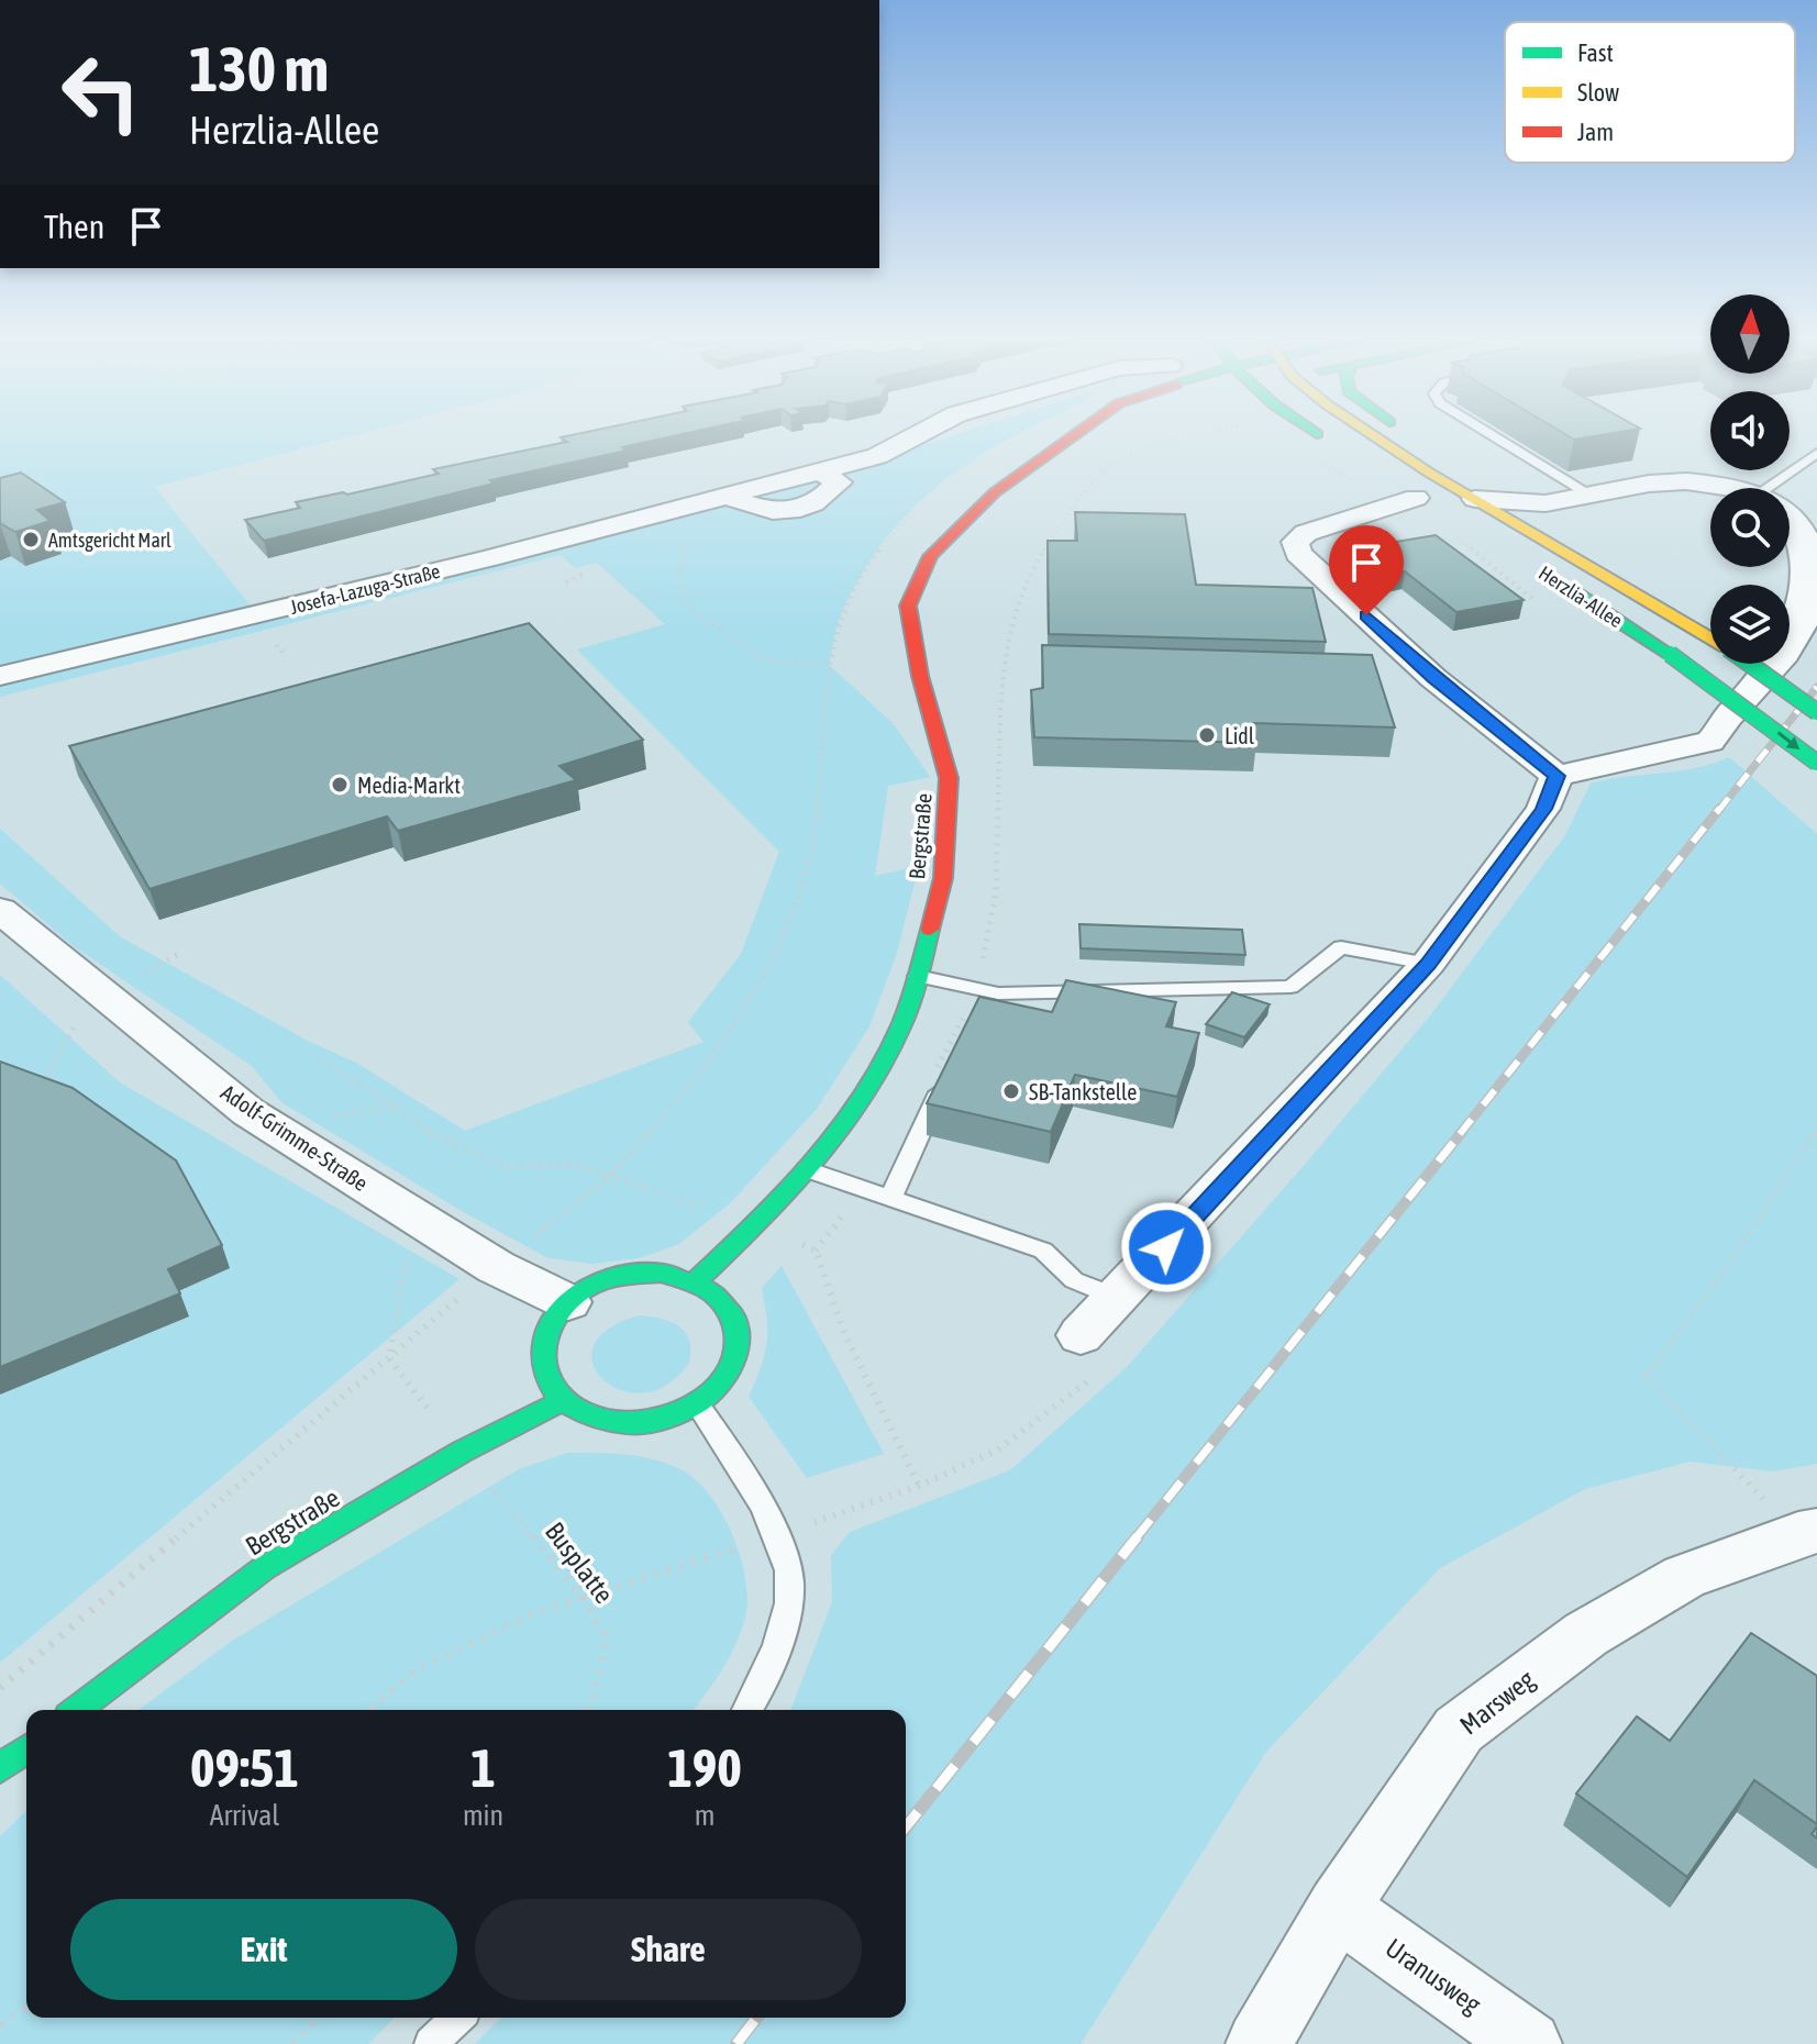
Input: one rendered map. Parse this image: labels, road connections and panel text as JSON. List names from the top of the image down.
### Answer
{
  "streets": {
    "main road": ["Herzlia-Allee", "Bergstraße"],
    "street": [
      "Josefa-Lazuga-Straße",
      "Adolf-Grimme-Straße",
      "Marsweg",
      "Uranusweg"
    ],
    "path": ["Busplatte"]
  },
  "crossings": [
    ["Bergstraße", "Adolf-Grimme-Straße"],
    ["Bergstraße", "Busplatte"],
    ["Adolf-Grimme-Straße", "Busplatte"],
    ["Marsweg", "Uranusweg"]
  ],
  "places": [
    "Amtsgericht Marl",
    "Lidl",
    "Media-Markt",
    "SB-Tankstelle"
  ],
  "legend": ["Fast", "Slow", "Jam"],
  "north": "top",
  "page": {
    "turn": ["130 m", "Herzlia-Allee"],
    "then": "Then",
    "eta": [
      "09:51",
      "Arrival",
      "1",
      "min",
      "190",
      "m"
    ],
    "buttons": ["Exit", "Share"]
  }
}
